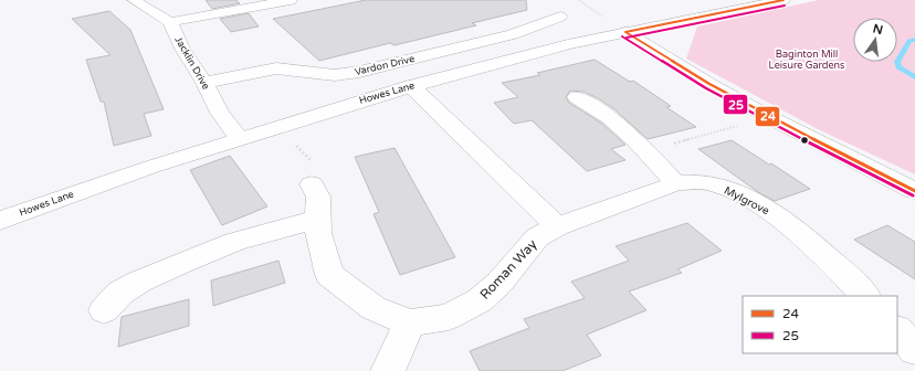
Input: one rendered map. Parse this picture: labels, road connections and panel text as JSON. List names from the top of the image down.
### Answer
{
  "streets": {
    "street": [
      "Jacklin Drive",
      "Vardon Drive",
      "Howes Lane",
      "Mylgrove",
      "Roman Way"
    ]
  },
  "crossings": [
    ["Jacklin Drive", "Vardon Drive"],
    ["Jacklin Drive", "Howes Lane"],
    ["Mylgrove", "Roman Way"]
  ],
  "parks": ["Baginton Mill Leisure Gardens"],
  "lines": ["transit line 24", "transit line 25"],
  "legend": ["24", "25"],
  "north": "top"
}
